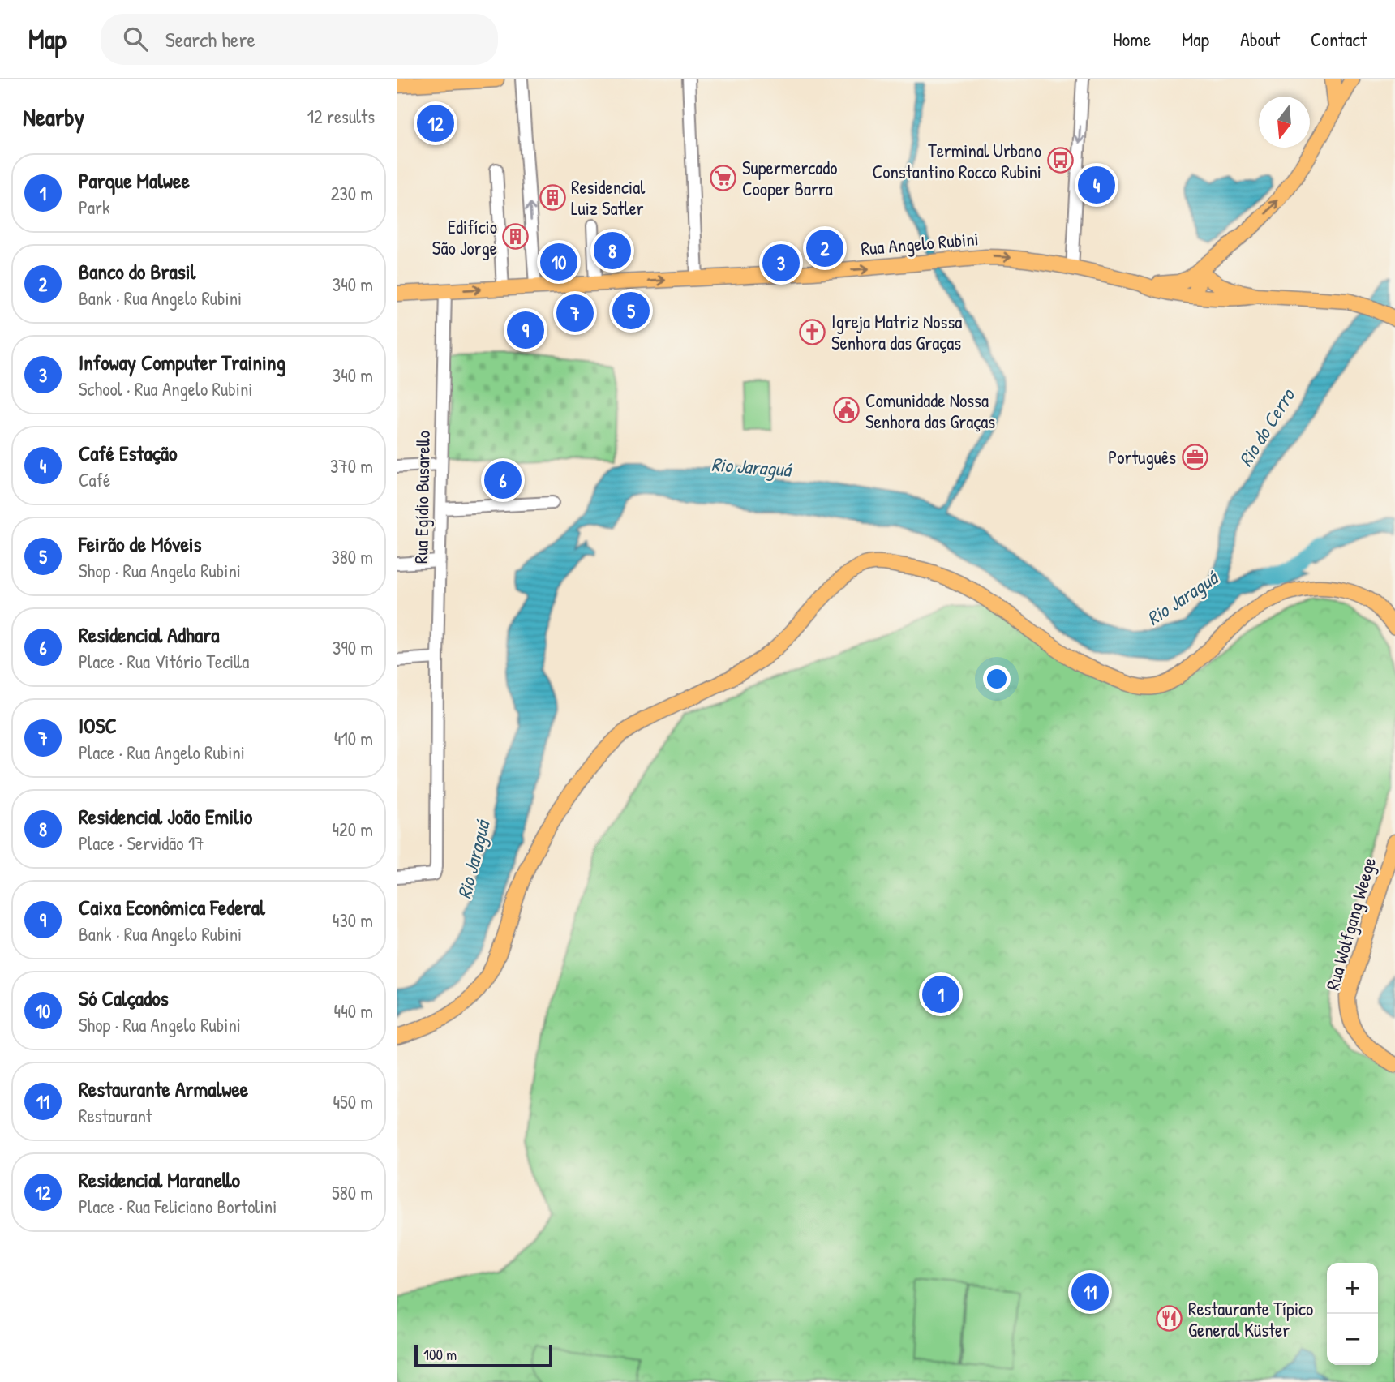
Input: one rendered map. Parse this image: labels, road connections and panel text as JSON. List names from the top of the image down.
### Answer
{
  "streets": {
    "main road": ["Rua Angelo Rubini", "Rua Wolfgang Weege"],
    "street": ["Rua Egídio Busarello"]
  },
  "crossings": [
    ["Rua Angelo Rubini", "Rua Egídio Busarello"]
  ],
  "one_way": ["Rua Angelo Rubini"],
  "water": ["Rio do Cerro", "Rio Jaraguá"],
  "places": {
    "bus stop": ["Terminal Urbano Constantino Rocco Rubini"],
    "supermarket": ["Supermercado Cooper Barra"],
    "building": ["Residencial Luiz Satler", "Edifício São Jorge"],
    "church": ["Igreja Matriz Nossa Senhora das Graças"],
    "public building": ["Comunidade Nossa Senhora das Graças"],
    "office": ["Português"],
    "restaurant": ["Restaurante Típico General Küster"]
  },
  "scale_bar": "100 m",
  "north": "bottom",
  "page": {
    "header": "Map",
    "search": "Search here",
    "nav": [
      "Home",
      "Map",
      "About",
      "Contact"
    ],
    "heading": ["Nearby", "12 results"],
    "pins": [
      "12",
      "4",
      "2",
      "8",
      "10",
      "3",
      "5",
      "7",
      "9",
      "6",
      "1",
      "11"
    ],
    "list": [
      {
        "mark": "1",
        "name": "Parque Malwee",
        "note": "Park",
        "value": "230 m"
      },
      {
        "mark": "2",
        "name": "Banco do Brasil",
        "note": "Bank · Rua Angelo Rubini",
        "value": "340 m"
      },
      {
        "mark": "3",
        "name": "Infoway Computer Training",
        "note": "School · Rua Angelo Rubini",
        "value": "340 m"
      },
      {
        "mark": "4",
        "name": "Café Estação",
        "note": "Café",
        "value": "370 m"
      },
      {
        "mark": "5",
        "name": "Feirão de Móveis",
        "note": "Shop · Rua Angelo Rubini",
        "value": "380 m"
      },
      {
        "mark": "6",
        "name": "Residencial Adhara",
        "note": "Place · Rua Vitório Tecilla",
        "value": "390 m"
      },
      {
        "mark": "7",
        "name": "IOSC",
        "note": "Place · Rua Angelo Rubini",
        "value": "410 m"
      },
      {
        "mark": "8",
        "name": "Residencial João Emilio",
        "note": "Place · Servidão 17",
        "value": "420 m"
      },
      {
        "mark": "9",
        "name": "Caixa Econômica Federal",
        "note": "Bank · Rua Angelo Rubini",
        "value": "430 m"
      },
      {
        "mark": "10",
        "name": "Só Calçados",
        "note": "Shop · Rua Angelo Rubini",
        "value": "440 m"
      },
      {
        "mark": "11",
        "name": "Restaurante Armalwee",
        "note": "Restaurant",
        "value": "450 m"
      },
      {
        "mark": "12",
        "name": "Residencial Maranello",
        "note": "Place · Rua Feliciano Bortolini",
        "value": "580 m"
      }
    ],
    "map_buttons": ["+", "−"],
    "scale": "100 m"
  }
}
